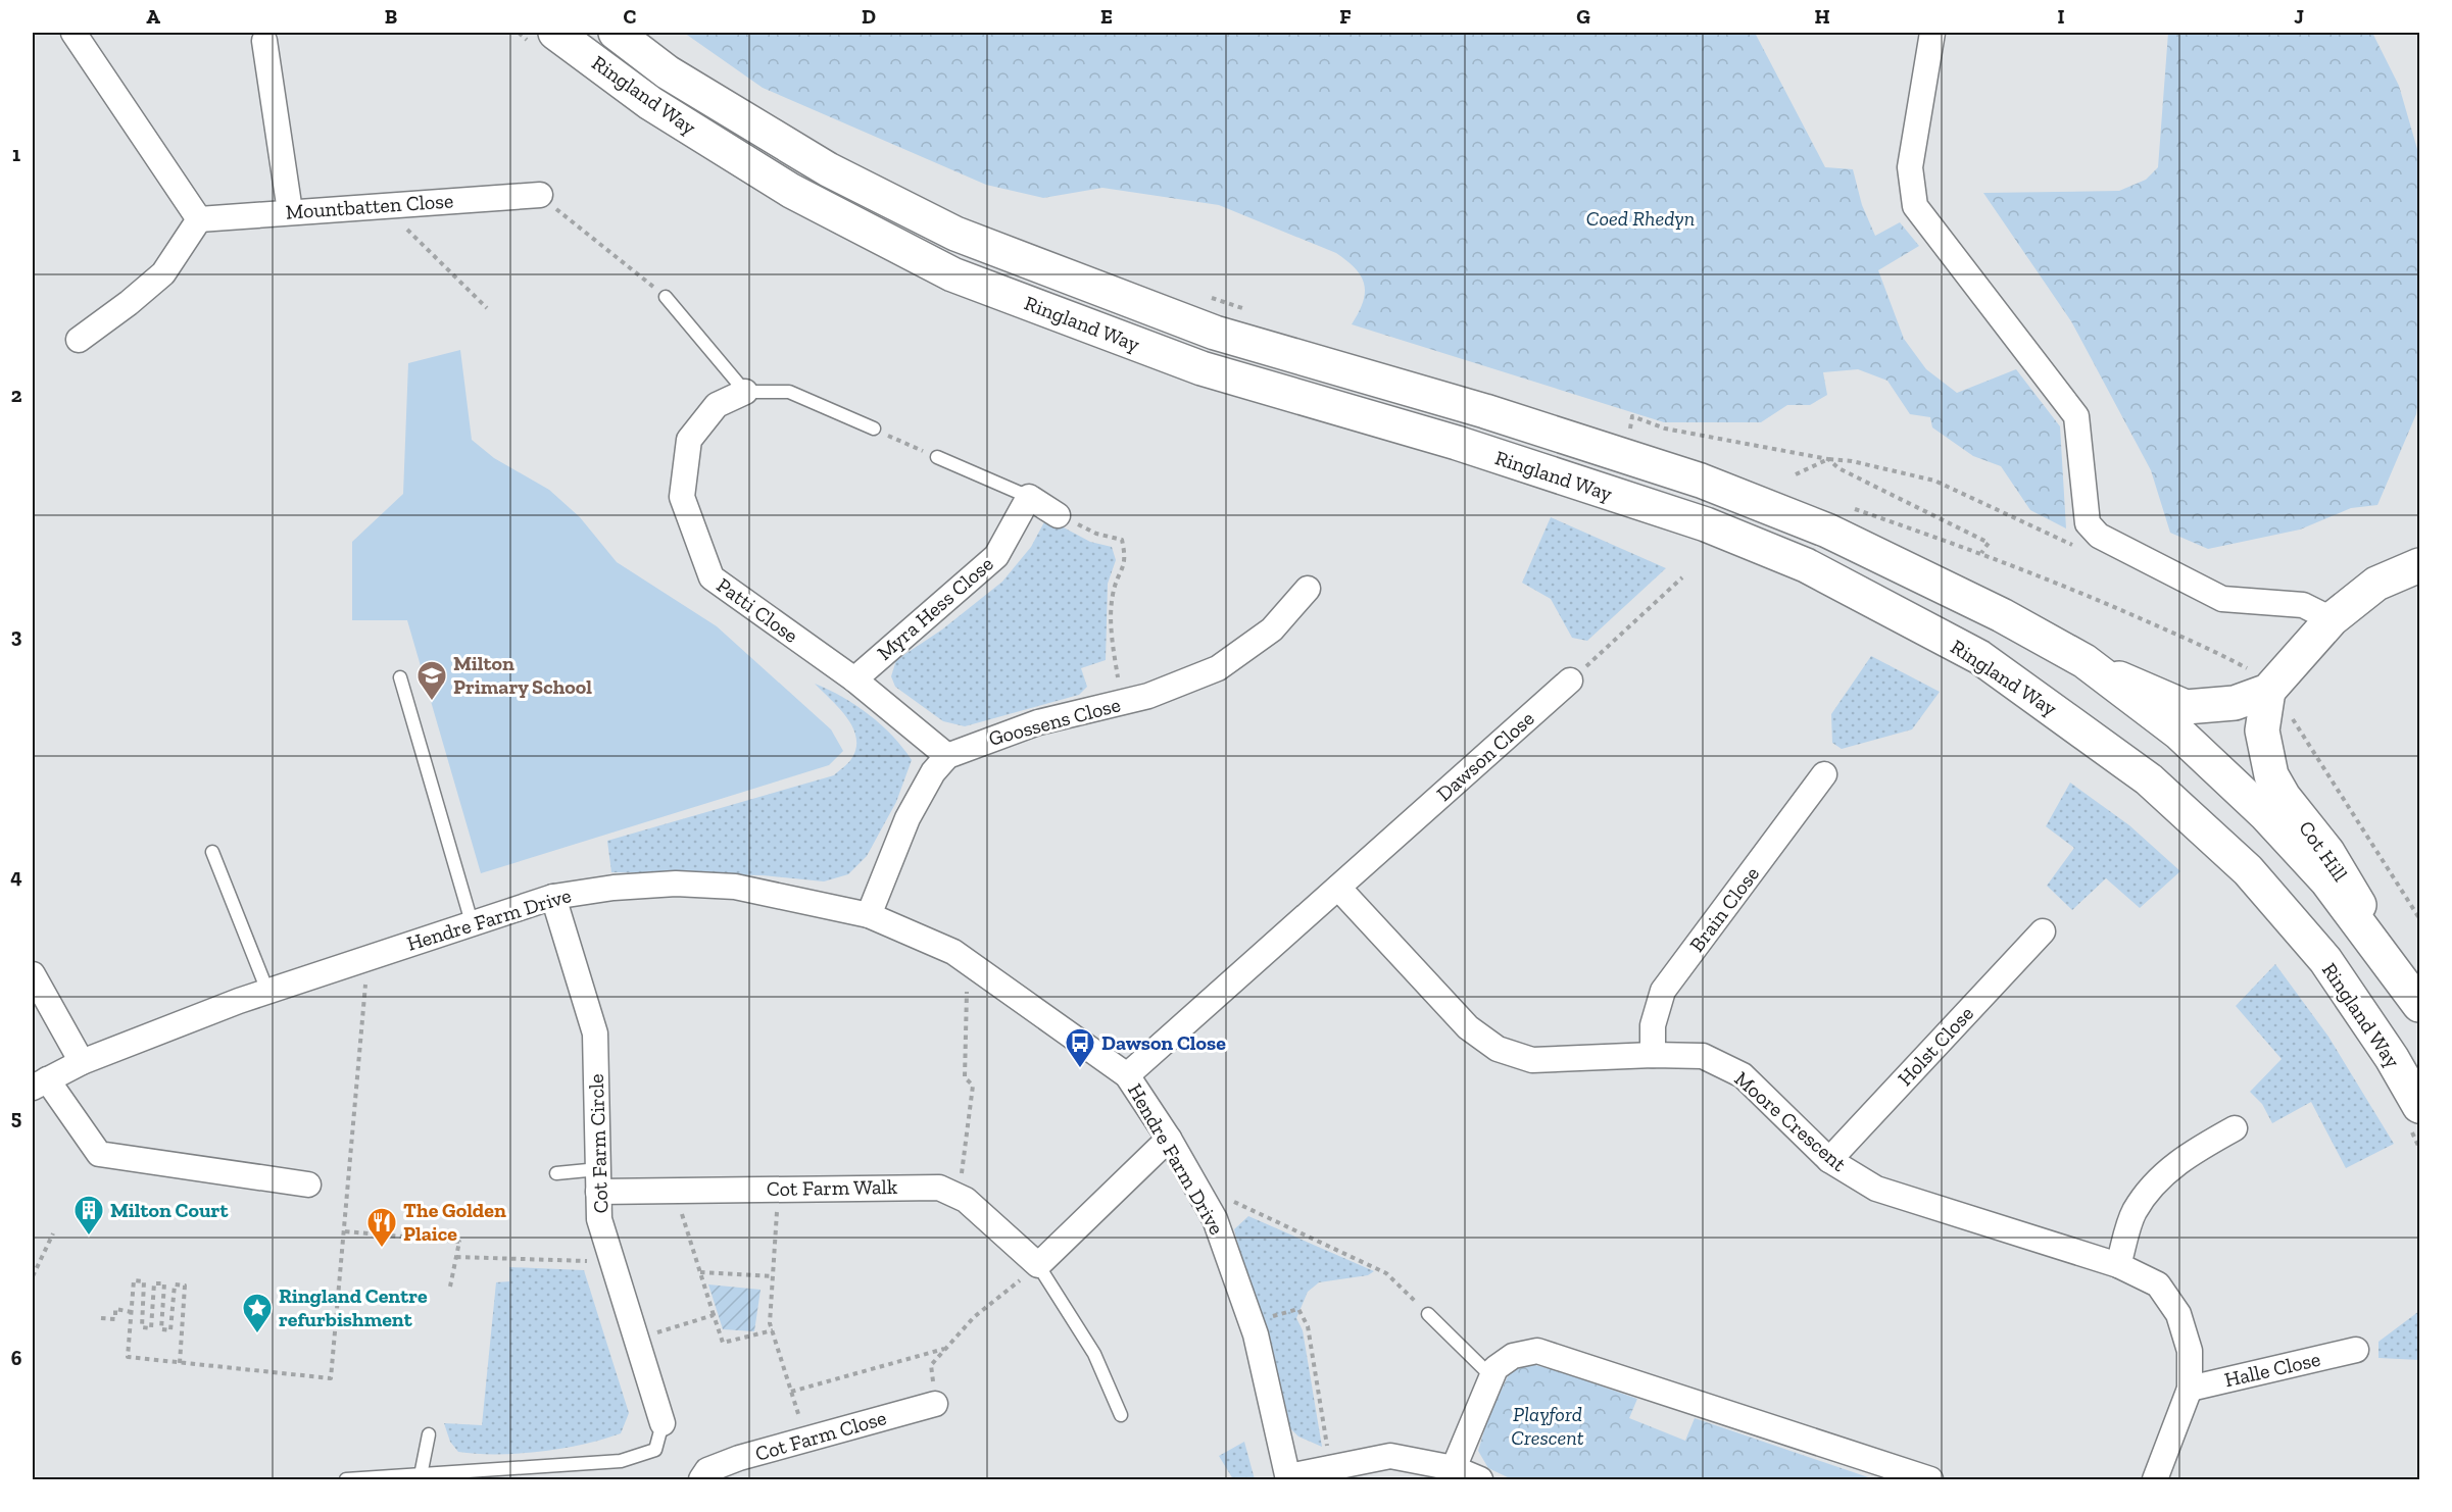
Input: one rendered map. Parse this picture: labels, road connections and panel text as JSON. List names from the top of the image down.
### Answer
{
  "streets": {
    "main road": ["Ringland Way", "Cot Hill"],
    "street": [
      "Mountbatten Close",
      "Myra Hess Close",
      "Patti Close",
      "Goossens Close",
      "Dawson Close",
      "Brain Close",
      "Hendre Farm Drive",
      "Holst Close",
      "Moore Crescent",
      "Cot Farm Circle",
      "Cot Farm Walk",
      "Halle Close",
      "Cot Farm Close"
    ]
  },
  "crossings": [
    ["Ringland Way", "Cot Hill"],
    ["Myra Hess Close", "Patti Close"],
    ["Patti Close", "Goossens Close"],
    ["Dawson Close", "Hendre Farm Drive"],
    ["Dawson Close", "Moore Crescent"],
    ["Brain Close", "Moore Crescent"],
    ["Hendre Farm Drive", "Cot Farm Circle"],
    ["Holst Close", "Moore Crescent"],
    ["Moore Crescent", "Halle Close"],
    ["Cot Farm Circle", "Cot Farm Walk"]
  ],
  "parks": ["Coed Rhedyn", "Playford Crescent"],
  "places": {
    "school or university": ["Milton Primary School"],
    "bus stop": ["Dawson Close"],
    "building": ["Milton Court"],
    "restaurant": ["The Golden Plaice"],
    "place": ["Ringland Centre refurbishment"]
  },
  "grid": {
    "columns": [
      "A",
      "B",
      "C",
      "D",
      "E",
      "F",
      "G",
      "H",
      "I",
      "J"
    ],
    "rows": [
      "1",
      "2",
      "3",
      "4",
      "5",
      "6"
    ]
  }
}
